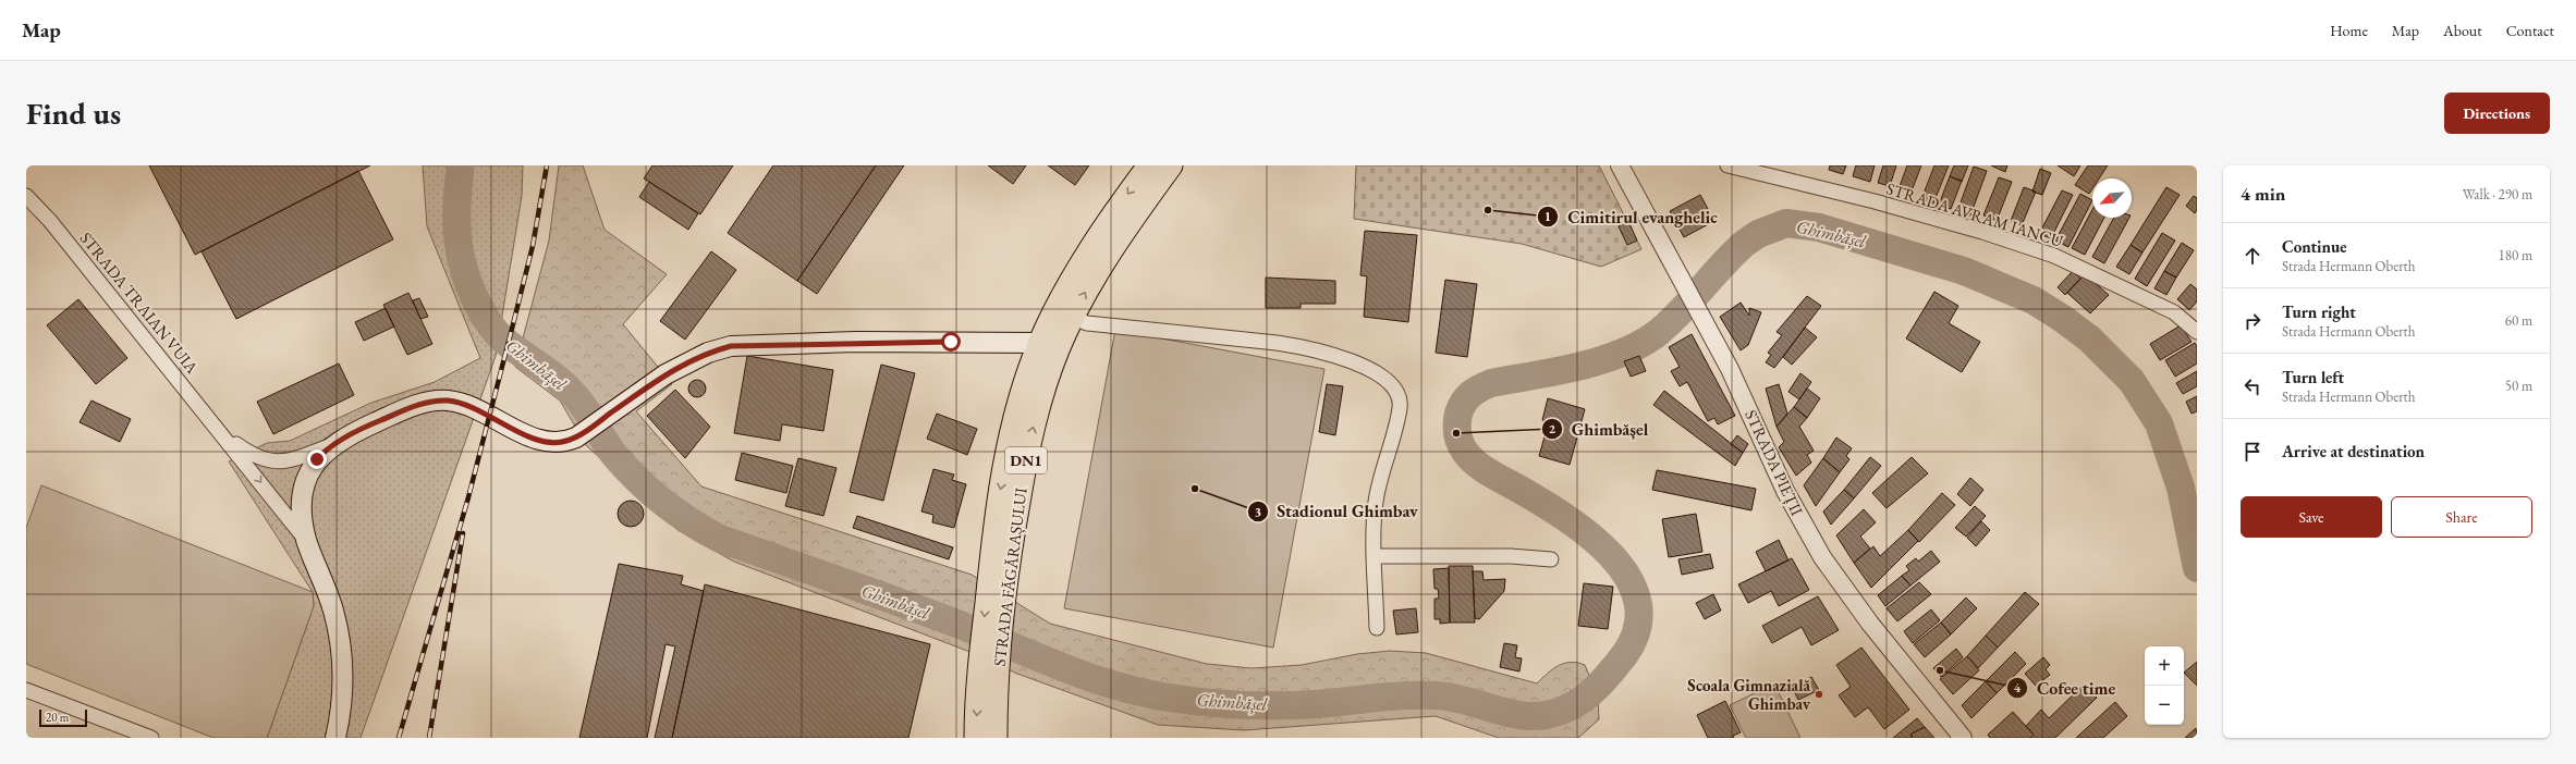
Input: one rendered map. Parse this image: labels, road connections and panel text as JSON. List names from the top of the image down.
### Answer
{
  "streets": {
    "highway": ["DN1", "STRADA FĂGĂRAȘULUI"],
    "street": ["STRADA AVRAM IANCU", "STRADA TRAIAN VUIA", "STRADA PIEȚII"]
  },
  "water": ["Ghimbășel"],
  "places": [
    "Cimitirul evanghelic",
    "Ghimbășel",
    "Stadionul Ghimbav",
    "Cofee time",
    "Scoala Gimnazială Ghimbav"
  ],
  "scale_bar": "20 m",
  "north": "bottom left",
  "page": {
    "header": "Map",
    "nav": [
      "Home",
      "Map",
      "About",
      "Contact"
    ],
    "buttons": [
      "Directions",
      ["Save", "Share"]
    ],
    "title": "Find us",
    "heading": ["4 min", "Walk · 290 m"],
    "list": [
      ["Continue", "Strada Hermann Oberth", "180 m"],
      ["Turn right", "Strada Hermann Oberth", "60 m"],
      ["Turn left", "Strada Hermann Oberth", "50 m"],
      "Arrive at destination"
    ],
    "map_buttons": ["+", "−"],
    "scale": "20 m"
  }
}
